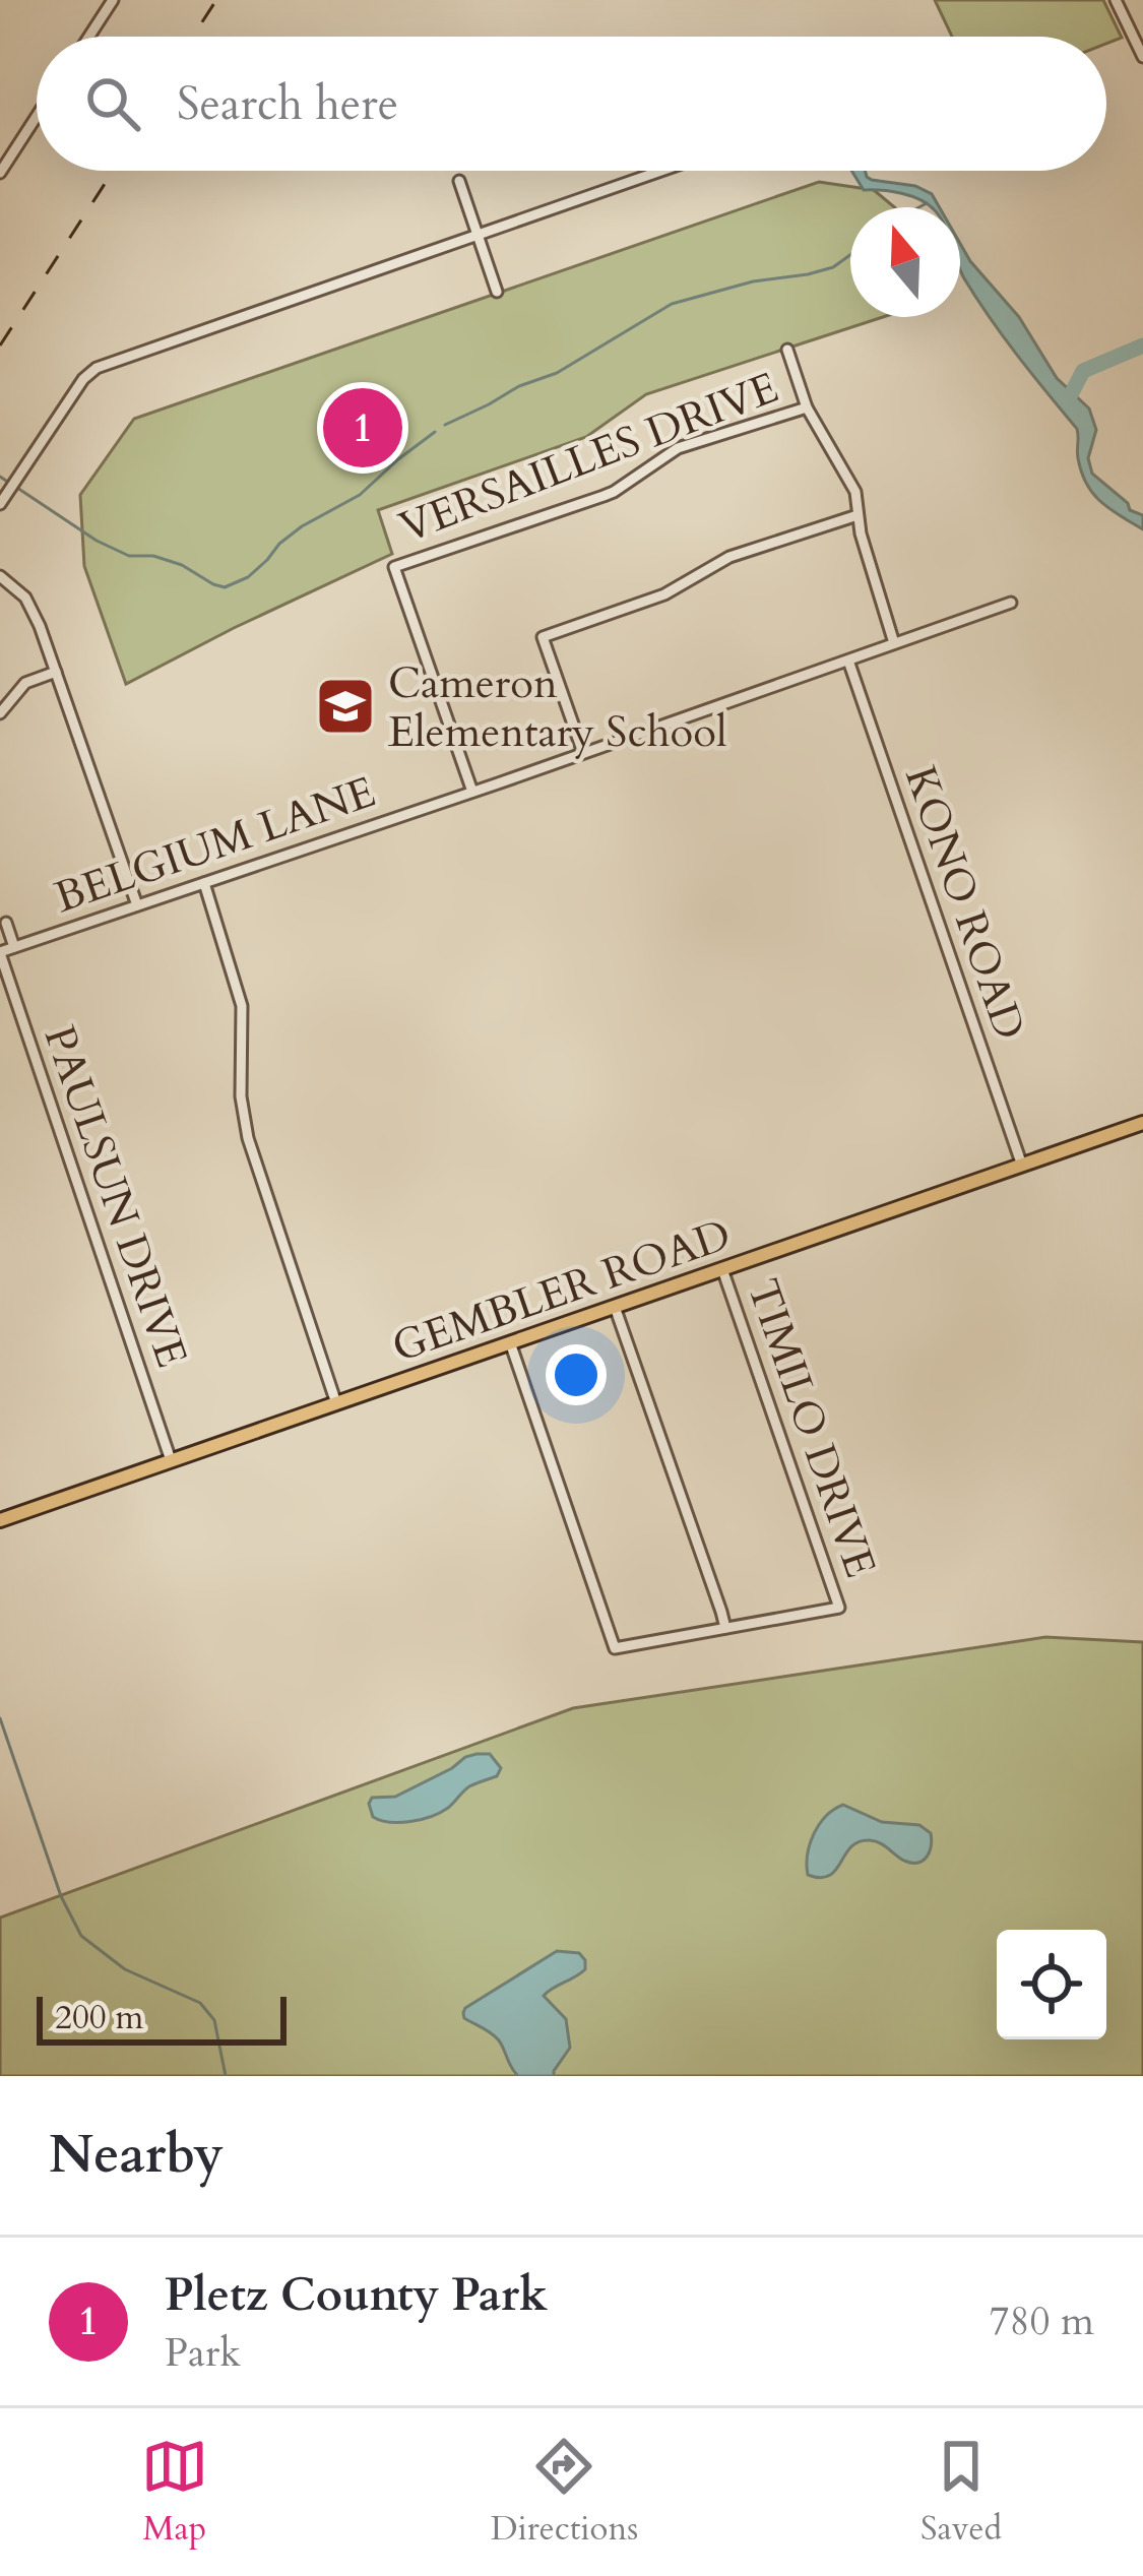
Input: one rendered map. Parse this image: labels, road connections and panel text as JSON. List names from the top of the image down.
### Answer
{
  "streets": {
    "main road": ["GEMBLER ROAD"],
    "street": [
      "VERSAILLES DRIVE",
      "BELGIUM LANE",
      "KONO ROAD",
      "PAULSUN DRIVE",
      "TIMILO DRIVE"
    ]
  },
  "crossings": [
    ["VERSAILLES DRIVE", "BELGIUM LANE"],
    ["BELGIUM LANE", "KONO ROAD"],
    ["BELGIUM LANE", "PAULSUN DRIVE"],
    ["KONO ROAD", "GEMBLER ROAD"],
    ["PAULSUN DRIVE", "GEMBLER ROAD"],
    ["GEMBLER ROAD", "TIMILO DRIVE"]
  ],
  "places": {
    "school or university": ["Cameron Elementary School"]
  },
  "scale_bar": "200 m",
  "north": "top",
  "page": {
    "search": "Search here",
    "pins": "1",
    "scale": "200 m",
    "heading": "Nearby",
    "list": [
      {
        "mark": "1",
        "name": "Pletz County Park",
        "note": "Park",
        "value": "780 m"
      }
    ],
    "nav": ["Map", "Directions", "Saved"]
  }
}
